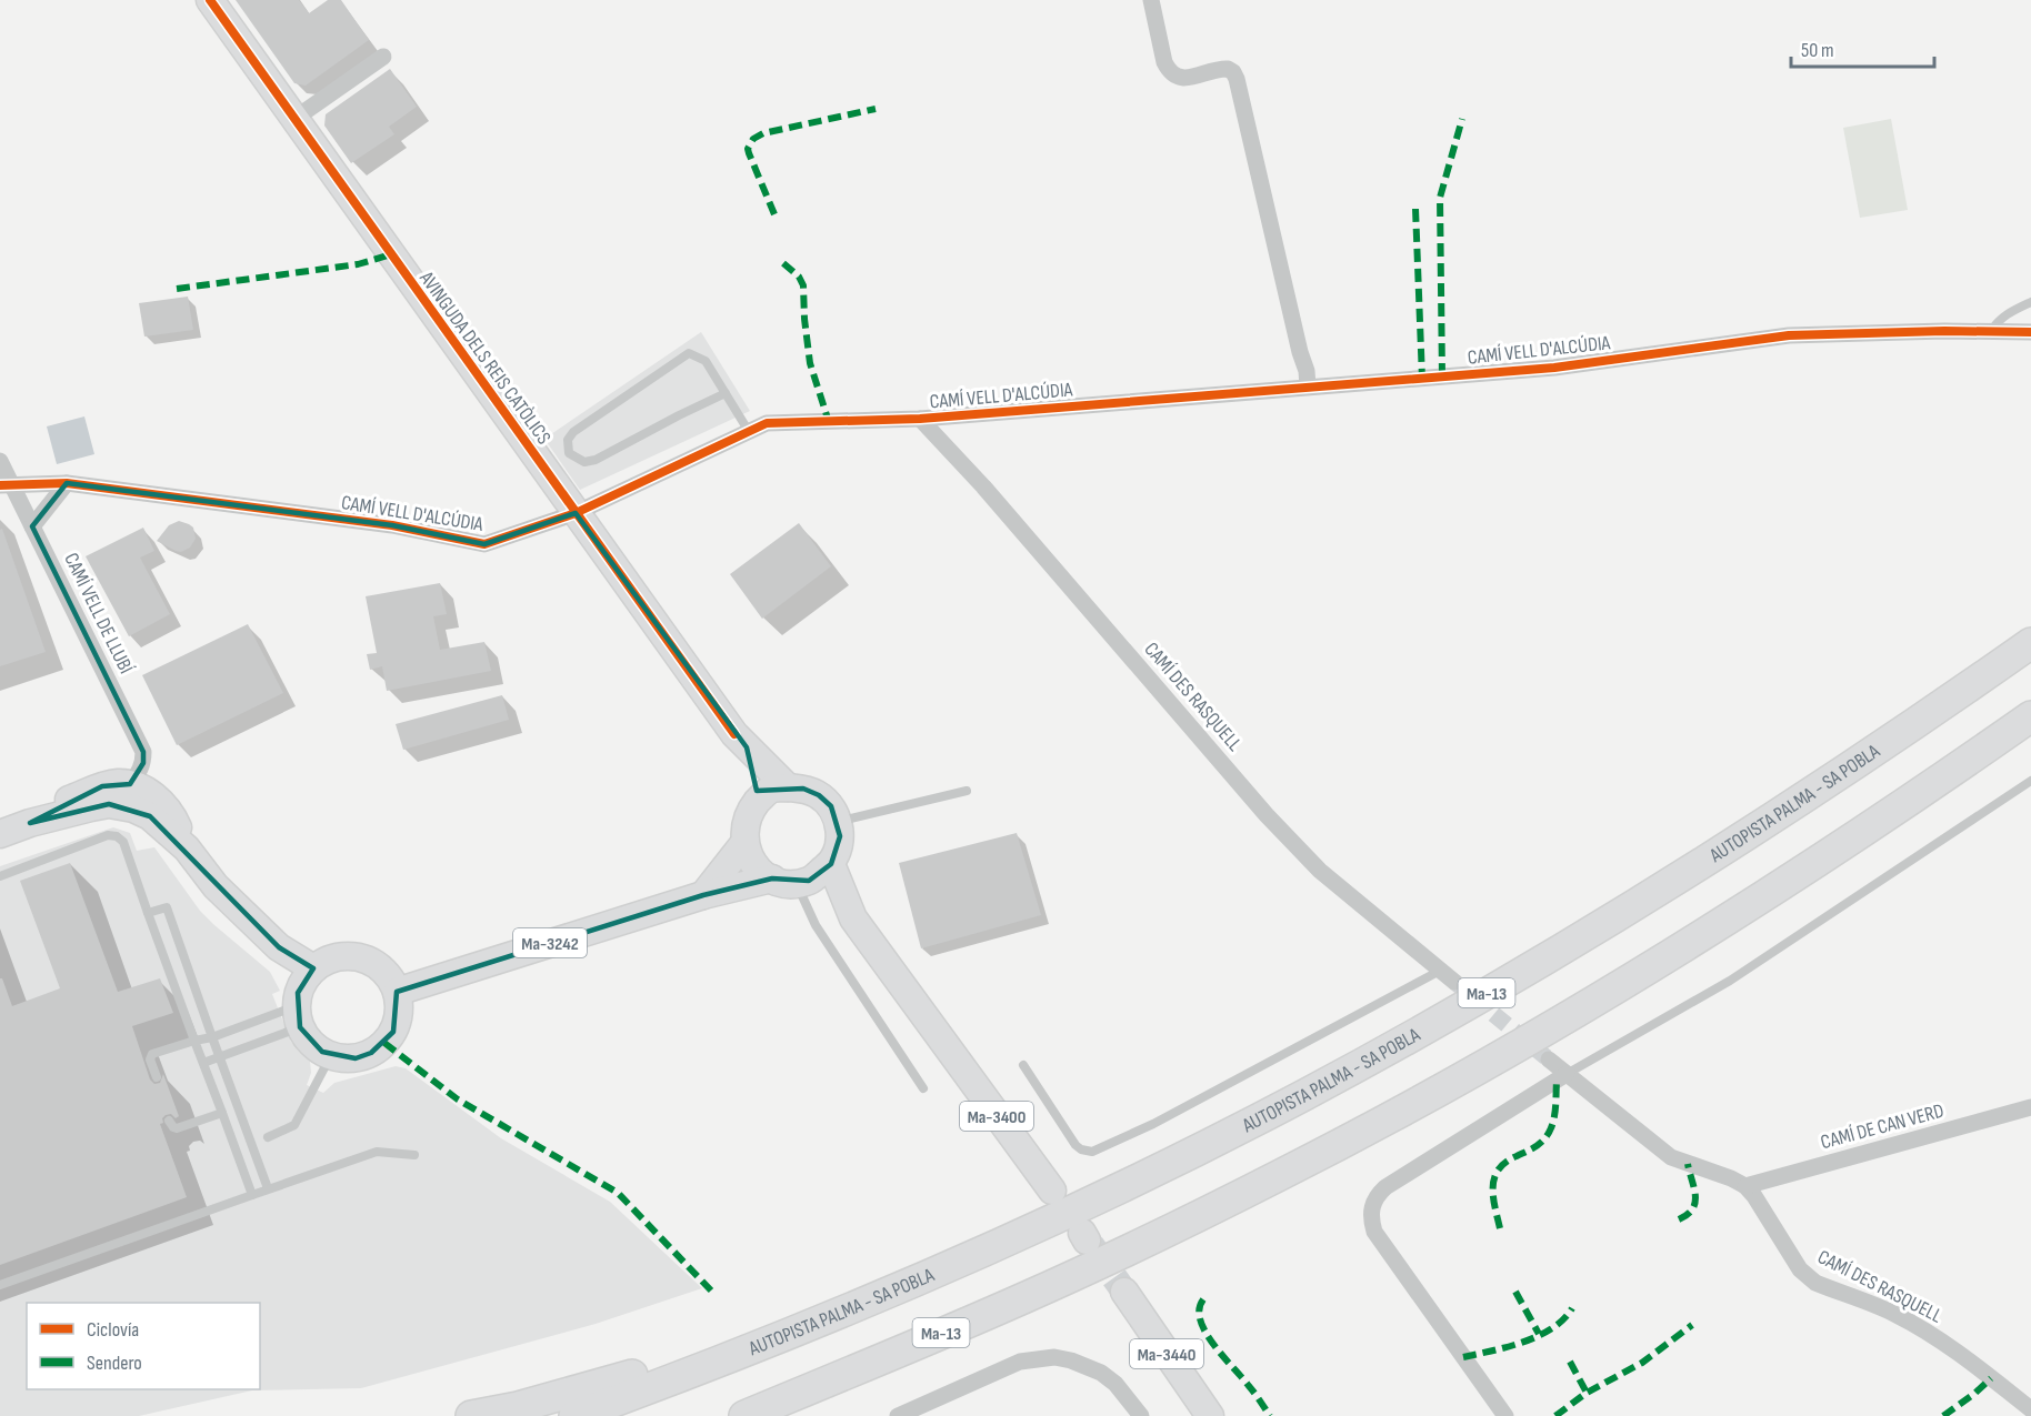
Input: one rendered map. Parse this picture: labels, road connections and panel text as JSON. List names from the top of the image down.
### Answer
{
  "streets": {
    "highway": ["AUTOPISTA PALMA - SA POBLA", "Ma-13"],
    "main road": [
      "AVINGUDA DELS REIS CATÒLICS",
      "Ma-3242",
      "Ma-3400",
      "Ma-3440"
    ],
    "street": [
      "CAMÍ VELL D'ALCÚDIA",
      "CAMÍ VELL DE LLUBÍ",
      "CAMÍ DES RASQUELL",
      "CAMÍ DE CAN VERD"
    ]
  },
  "crossings": [
    ["CAMÍ VELL D'ALCÚDIA", "AVINGUDA DELS REIS CATÒLICS"],
    ["CAMÍ VELL D'ALCÚDIA", "CAMÍ VELL DE LLUBÍ"],
    ["CAMÍ VELL D'ALCÚDIA", "CAMÍ DES RASQUELL"],
    ["CAMÍ DES RASQUELL", "CAMÍ DE CAN VERD"],
    ["Ma-3242", "Ma-3400"]
  ],
  "legend": ["Ciclovía", "Sendero"],
  "scale_bar": "50 m"
}
